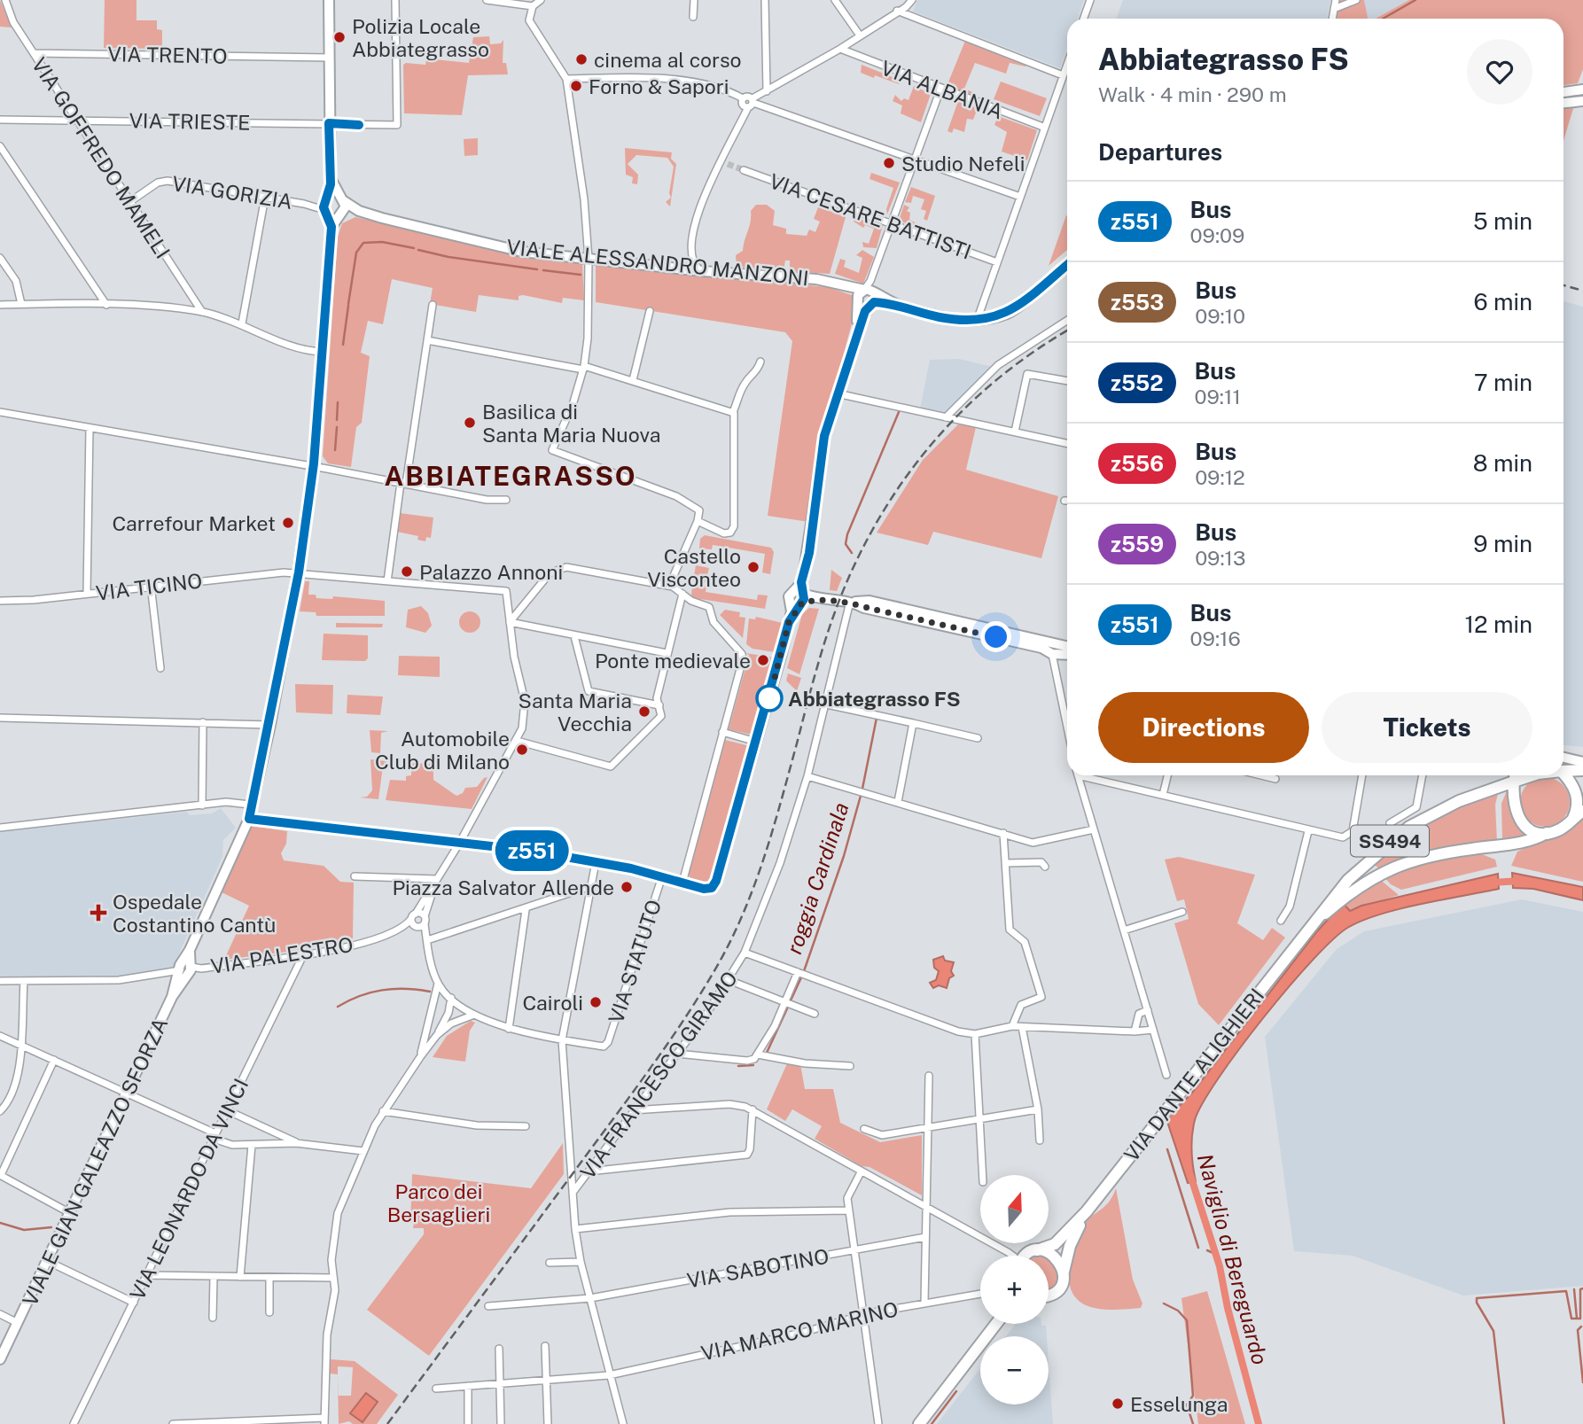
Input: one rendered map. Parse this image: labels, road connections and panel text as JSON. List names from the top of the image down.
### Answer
{
  "streets": {
    "main road": ["SS494", "VIA DANTE ALIGHIERI"],
    "street": [
      "VIA TRENTO",
      "VIA ALBANIA",
      "VIA TRIESTE",
      "VIA GOFFREDO MAMELI",
      "VIA GORIZIA",
      "VIA CESARE BATTISTI",
      "VIALE ALESSANDRO MANZONI",
      "VIA TICINO",
      "VIA PALESTRO",
      "VIA STATUTO",
      "VIA FRANCESCO GIRAMO",
      "VIALE GIAN GALEAZZO SFORZA",
      "VIA LEONARDO DA VINCI",
      "VIA SABOTINO",
      "VIA MARCO MARINO"
    ]
  },
  "crossings": [
    ["VIA TRENTO", "VIA GOFFREDO MAMELI"],
    ["VIA TRIESTE", "VIA GOFFREDO MAMELI"],
    ["VIA GOFFREDO MAMELI", "VIA GORIZIA"],
    ["VIA GORIZIA", "VIALE ALESSANDRO MANZONI"],
    ["SS494", "VIA DANTE ALIGHIERI"],
    ["VIA PALESTRO", "VIALE GIAN GALEAZZO SFORZA"],
    ["VIA PALESTRO", "VIA LEONARDO DA VINCI"]
  ],
  "districts": ["ABBIATEGRASSO"],
  "water": ["roggia Cardinala", "Naviglio di Bereguardo"],
  "parks": ["Parco dei Bersaglieri"],
  "places": {
    "other": [
      "Polizia Locale Abbiategrasso",
      "cinema al corso",
      "Forno & Sapori",
      "Studio Nefeli",
      "Basilica di Santa Maria Nuova",
      "Carrefour Market",
      "Castello Visconteo",
      "Palazzo Annoni",
      "Ponte medievale",
      "Abbiategrasso FS",
      "Santa Maria Vecchia",
      "Automobile Club di Milano",
      "Piazza Salvator Allende",
      "Cairoli",
      "Esselunga"
    ],
    "health": ["Ospedale Costantino Cantù"]
  },
  "lines": ["bus line z551"],
  "north": "top",
  "page": {
    "on_map": "z551",
    "heading": [
      ["Abbiategrasso FS", "Walk · 4 min · 290 m"],
      "Departures"
    ],
    "list": [
      {
        "mark": "z551",
        "name": "Bus",
        "note": "09:09",
        "value": "5 min"
      },
      {
        "mark": "z553",
        "name": "Bus",
        "note": "09:10",
        "value": "6 min"
      },
      {
        "mark": "z552",
        "name": "Bus",
        "note": "09:11",
        "value": "7 min"
      },
      {
        "mark": "z556",
        "name": "Bus",
        "note": "09:12",
        "value": "8 min"
      },
      {
        "mark": "z559",
        "name": "Bus",
        "note": "09:13",
        "value": "9 min"
      },
      {
        "mark": "z551",
        "name": "Bus",
        "note": "09:16",
        "value": "12 min"
      }
    ],
    "buttons": ["Directions", "Tickets"],
    "map_buttons": ["+", "−"]
  }
}
